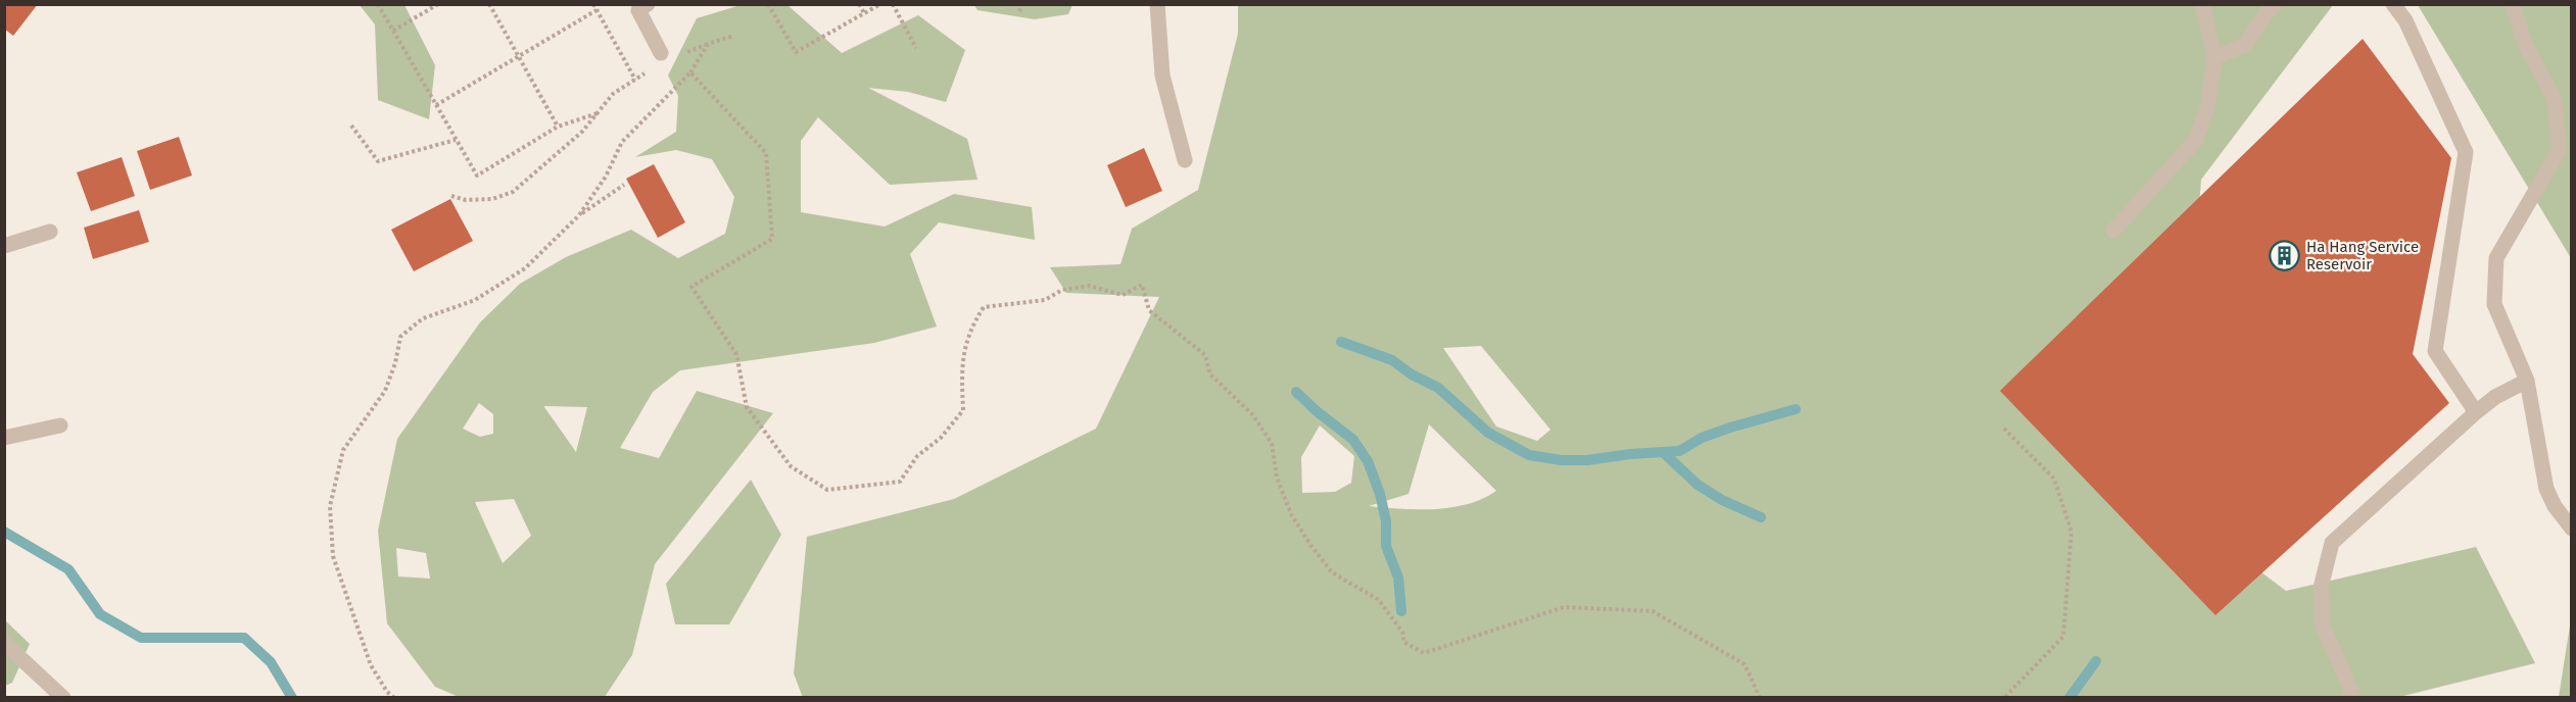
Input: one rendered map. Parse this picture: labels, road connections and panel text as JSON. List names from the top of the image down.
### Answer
{
  "places": {
    "building": ["Ha Hang Service Reservoir"]
  }
}
